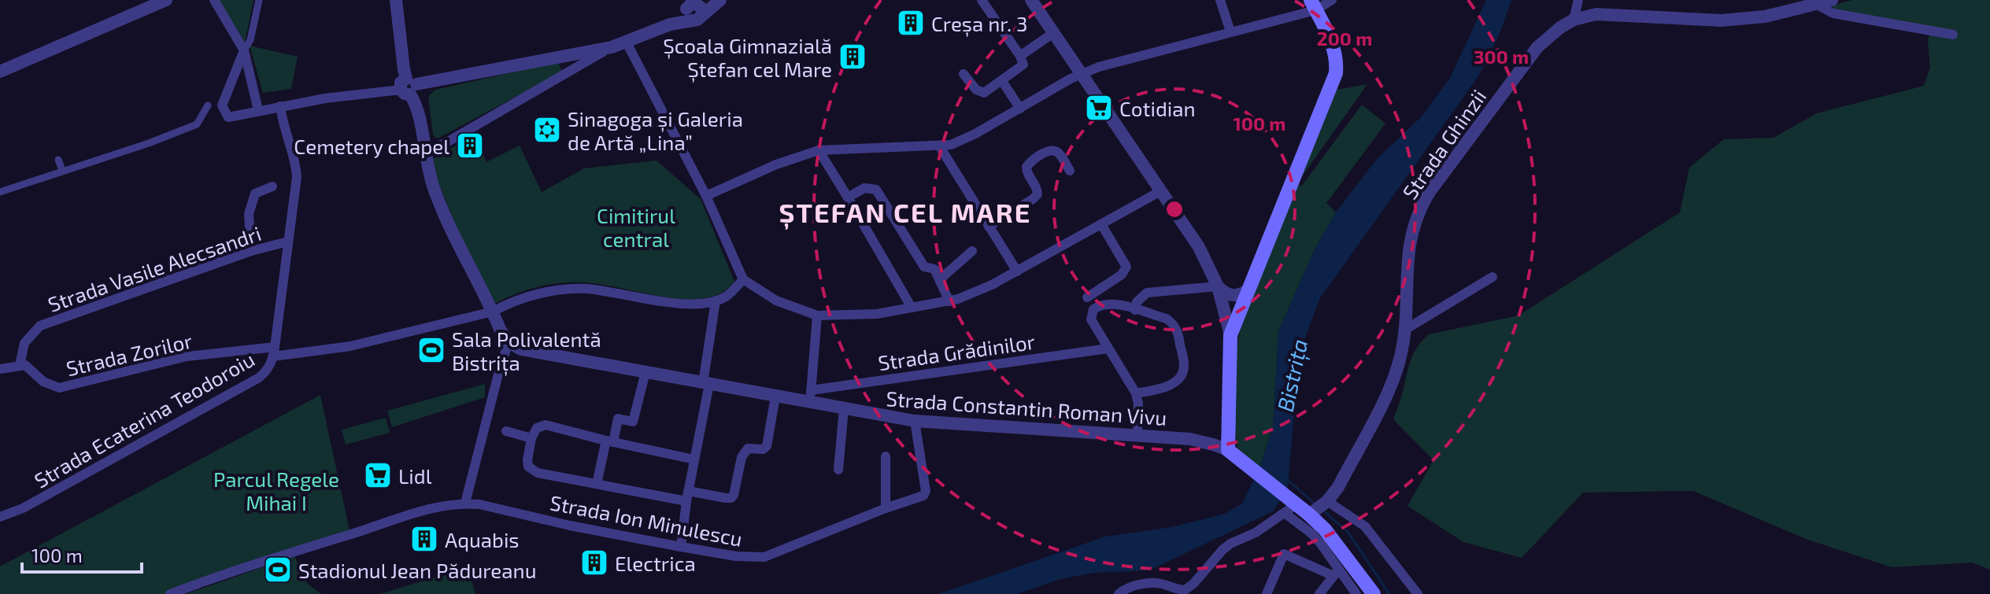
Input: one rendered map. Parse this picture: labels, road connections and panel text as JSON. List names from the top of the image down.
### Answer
{
  "streets": {
    "street": [
      "Strada Ghinzii",
      "Strada Vasile Alecsandri",
      "Strada Grădinilor",
      "Strada Zorilor",
      "Strada Constantin Roman Vivu",
      "Strada Ecaterina Teodoroiu",
      "Strada Ion Minulescu"
    ]
  },
  "crossings": [
    ["Strada Vasile Alecsandri", "Strada Zorilor"],
    ["Strada Vasile Alecsandri", "Strada Ecaterina Teodoroiu"],
    ["Strada Grădinilor", "Strada Constantin Roman Vivu"],
    ["Strada Zorilor", "Strada Ecaterina Teodoroiu"],
    ["Strada Constantin Roman Vivu", "Strada Ion Minulescu"]
  ],
  "districts": ["ȘTEFAN CEL MARE"],
  "water": ["Bistrița"],
  "parks": ["Cimitirul central", "Parcul Regele Mihai I"],
  "places": {
    "building": [
      "Creșa nr. 3",
      "Școala Gimnazială Ștefan cel Mare",
      "Cemetery chapel",
      "Aquabis",
      "Electrica"
    ],
    "supermarket": ["Cotidian", "Lidl"],
    "synagogue": ["Sinagoga și Galeria de Artă „Lina”"],
    "sports": ["Sala Polivalentă Bistrița", "Stadionul Jean Pădureanu"]
  },
  "scale_bar": "100 m",
  "rings": ["200 m", "300 m", "100 m"]
}
